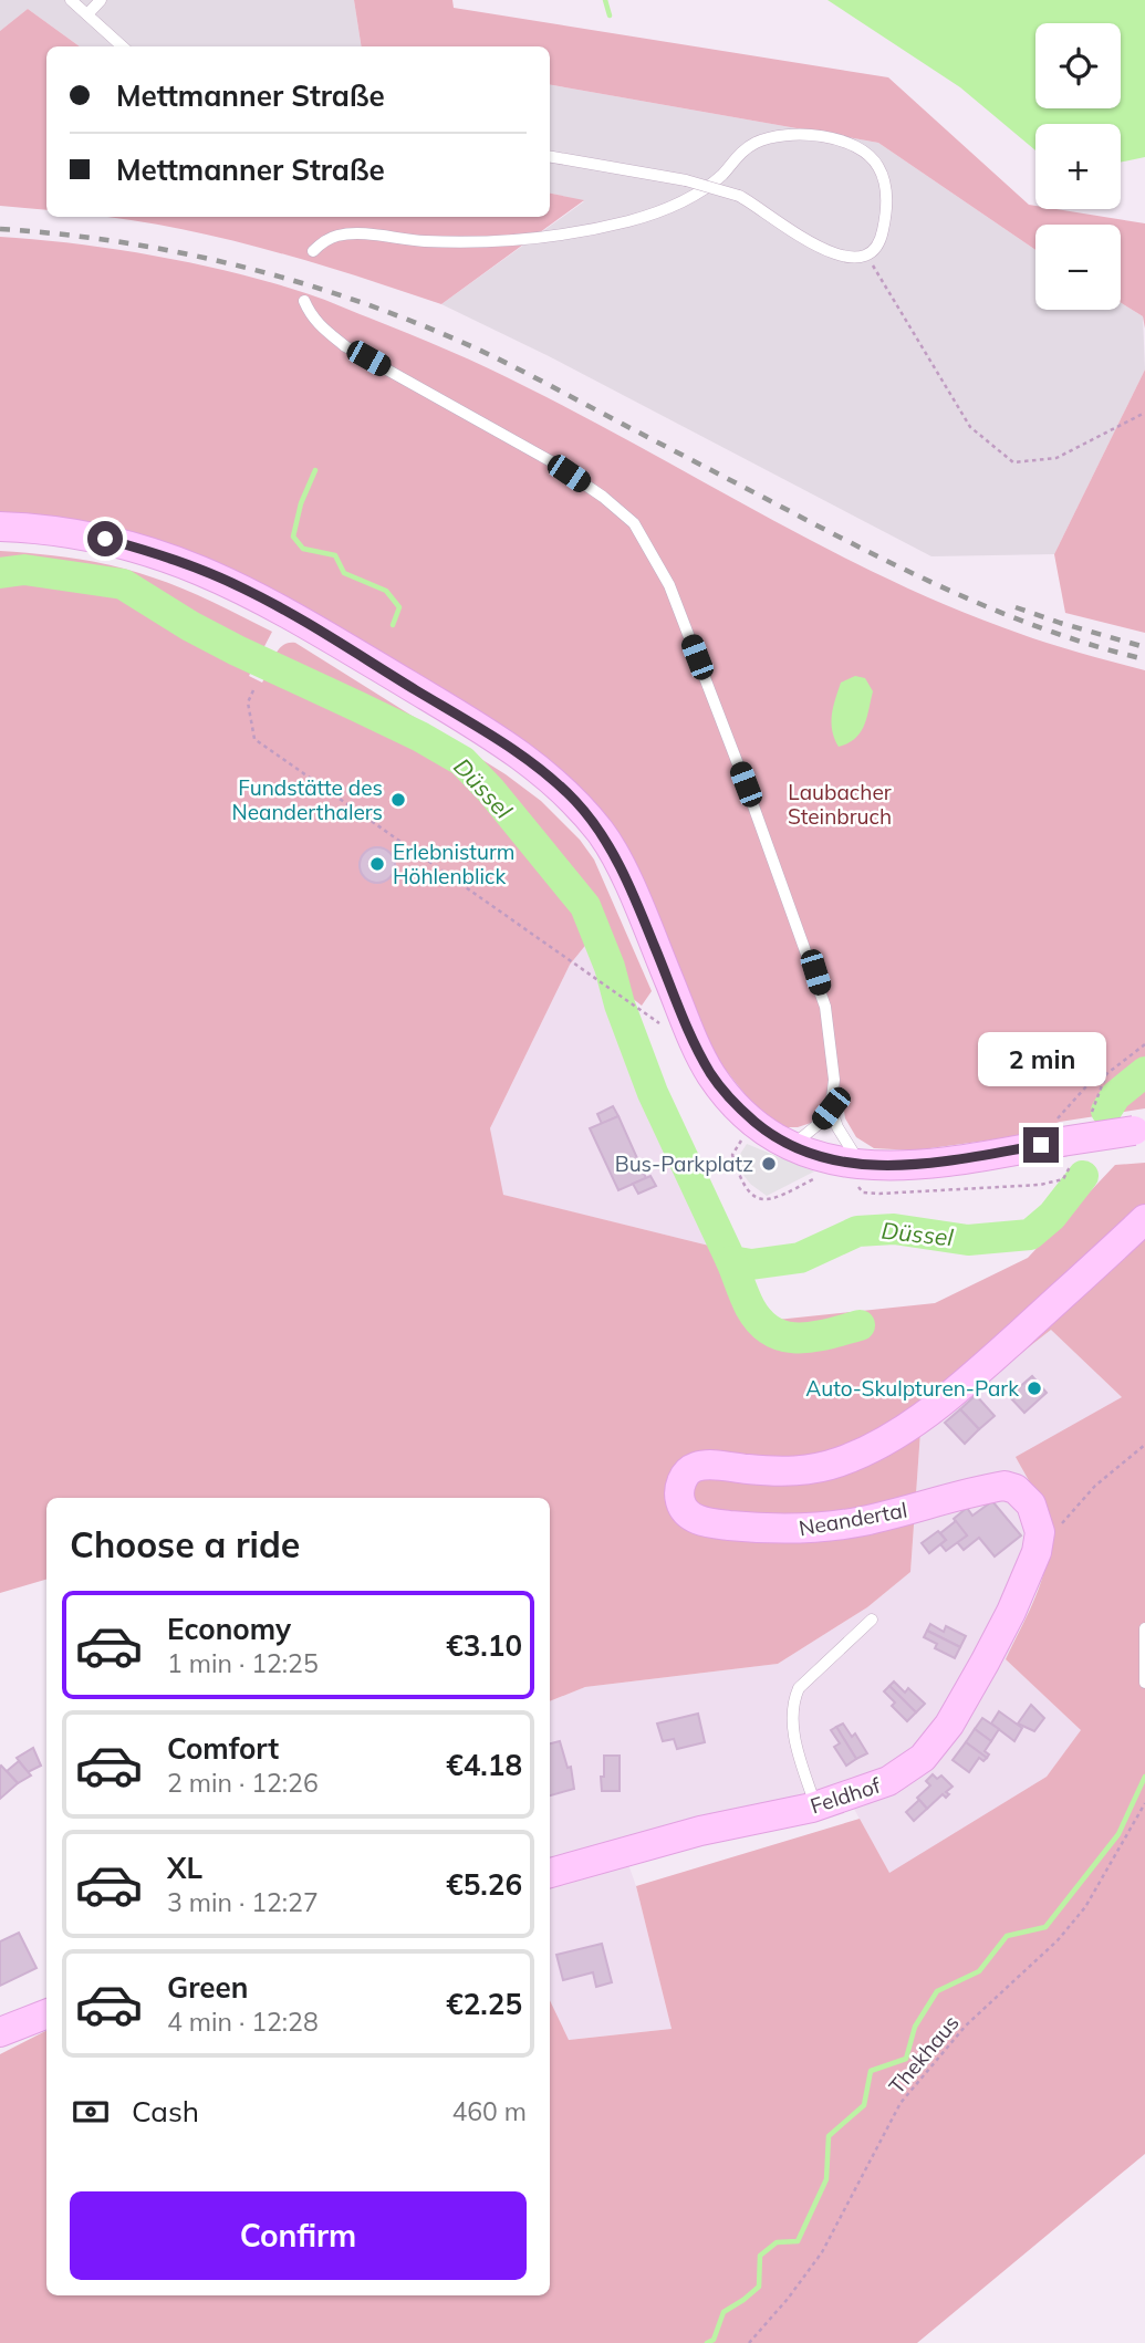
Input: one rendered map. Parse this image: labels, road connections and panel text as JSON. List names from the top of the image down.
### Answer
{
  "streets": {
    "main road": ["Neandertal", "Feldhof"],
    "path": ["Thekhaus"]
  },
  "crossings": [
    ["Neandertal", "Feldhof"]
  ],
  "water": ["Düssel"],
  "parks": ["Laubacher Steinbruch"],
  "places": [
    "Fundstätte des Neanderthalers",
    "Erlebnisturm Höhlenblick",
    "Bus-Parkplatz",
    "Auto-Skulpturen-Park"
  ],
  "page": {
    "map_buttons": ["+", "−"],
    "banner": ["Mettmanner Straße", "Mettmanner Straße"],
    "bubble": "2 min",
    "heading": "Choose a ride",
    "list": [
      {
        "name": "Economy",
        "note": "1 min · 12:25",
        "value": "€3.10"
      },
      {
        "name": "Comfort",
        "note": "2 min · 12:26",
        "value": "€4.18"
      },
      {
        "name": "XL",
        "note": "3 min · 12:27",
        "value": "€5.26"
      },
      {
        "name": "Green",
        "note": "4 min · 12:28",
        "value": "€2.25"
      }
    ],
    "pay": ["Cash", "460 m"],
    "buttons": "Confirm"
  }
}
